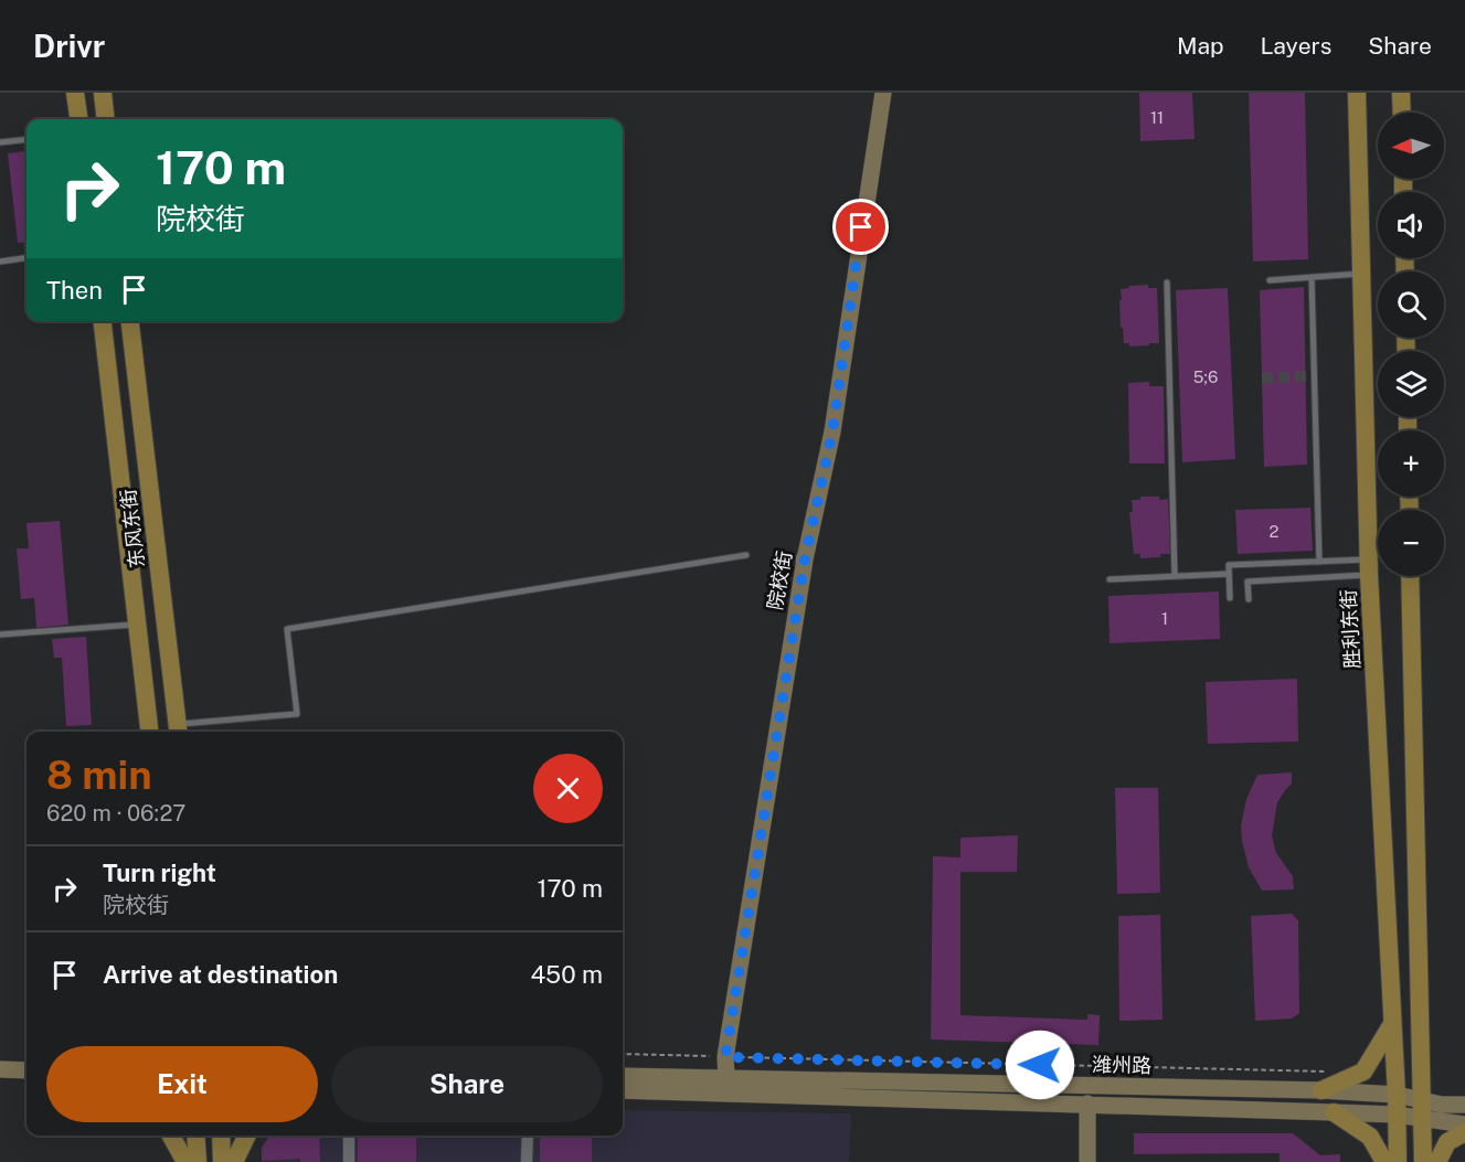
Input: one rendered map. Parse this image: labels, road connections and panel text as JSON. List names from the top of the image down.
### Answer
{
  "streets": {
    "main road": [
      "东风东街",
      "院校街",
      "胜利东街",
      "潍州路"
    ]
  },
  "crossings": [
    ["院校街", "潍州路"],
    ["胜利东街", "潍州路"]
  ],
  "house_numbers": [
    "11",
    "5;6",
    "2",
    "1"
  ],
  "north": "left",
  "page": {
    "header": "Drivr",
    "nav": ["Map", "Layers", "Share"],
    "map_buttons": ["+", "−"],
    "turn": ["170 m", "院校街"],
    "then": "Then",
    "heading": ["8 min", "620 m · 06:27"],
    "list": [
      {
        "name": "Turn right",
        "note": "院校街",
        "value": "170 m"
      },
      {
        "name": "Arrive at destination",
        "value": "450 m"
      }
    ],
    "buttons": ["Exit", "Share"]
  }
}
